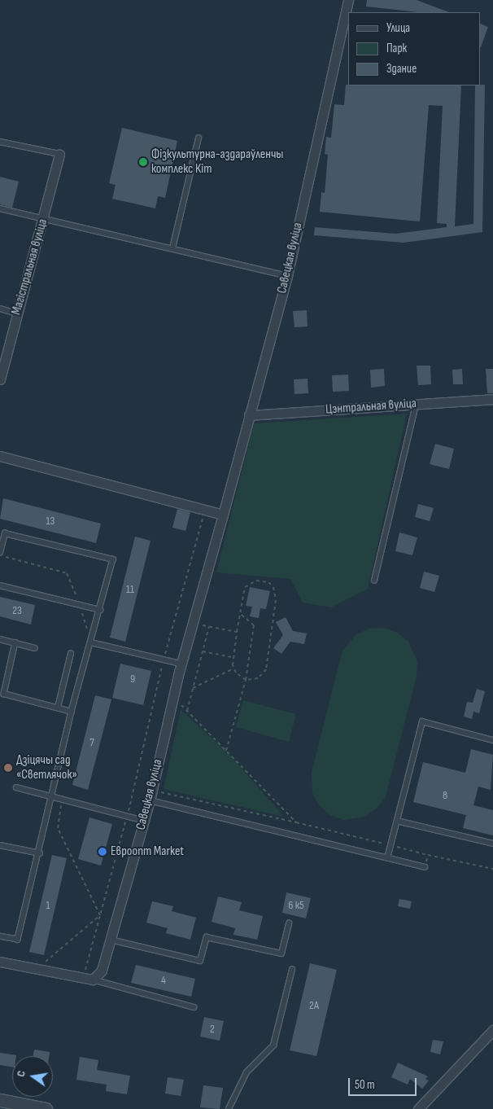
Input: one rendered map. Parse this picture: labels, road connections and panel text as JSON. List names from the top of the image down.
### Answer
{
  "streets": {
    "street": ["Савецкая вуліца", "Магістральная вуліца", "Цэнтральная вуліца"]
  },
  "crossings": [
    ["Савецкая вуліца", "Цэнтральная вуліца"]
  ],
  "places": ["Фізкультурна-аздараўленчы комплекс Кіт", "Дзіцячы сад «Светлячок»", "Евроопт Market"],
  "house_numbers": [
    "13",
    "11",
    "23",
    "9",
    "7",
    "8",
    "1",
    "6 к5",
    "4",
    "2А",
    "2"
  ],
  "legend": ["Улица", "Парк", "Здание"],
  "scale_bar": "50 m",
  "north": "left"
}
